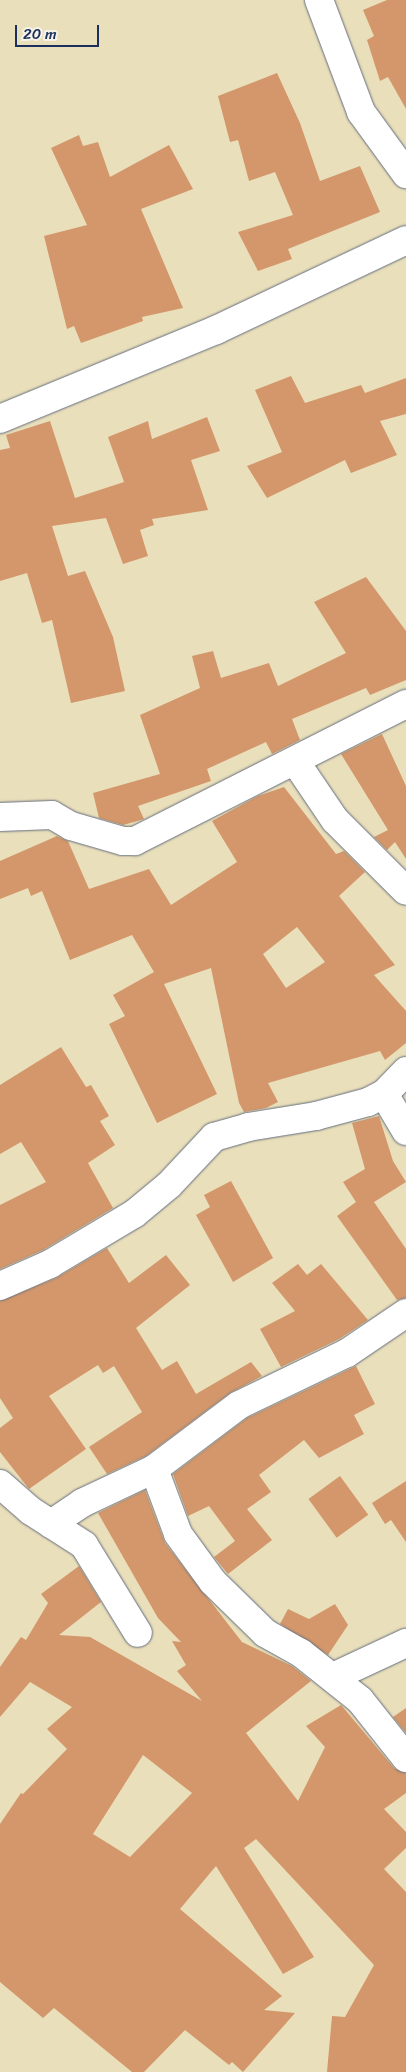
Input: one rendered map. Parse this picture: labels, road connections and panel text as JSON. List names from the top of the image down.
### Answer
{
  "scale_bar": "20 m"
}
